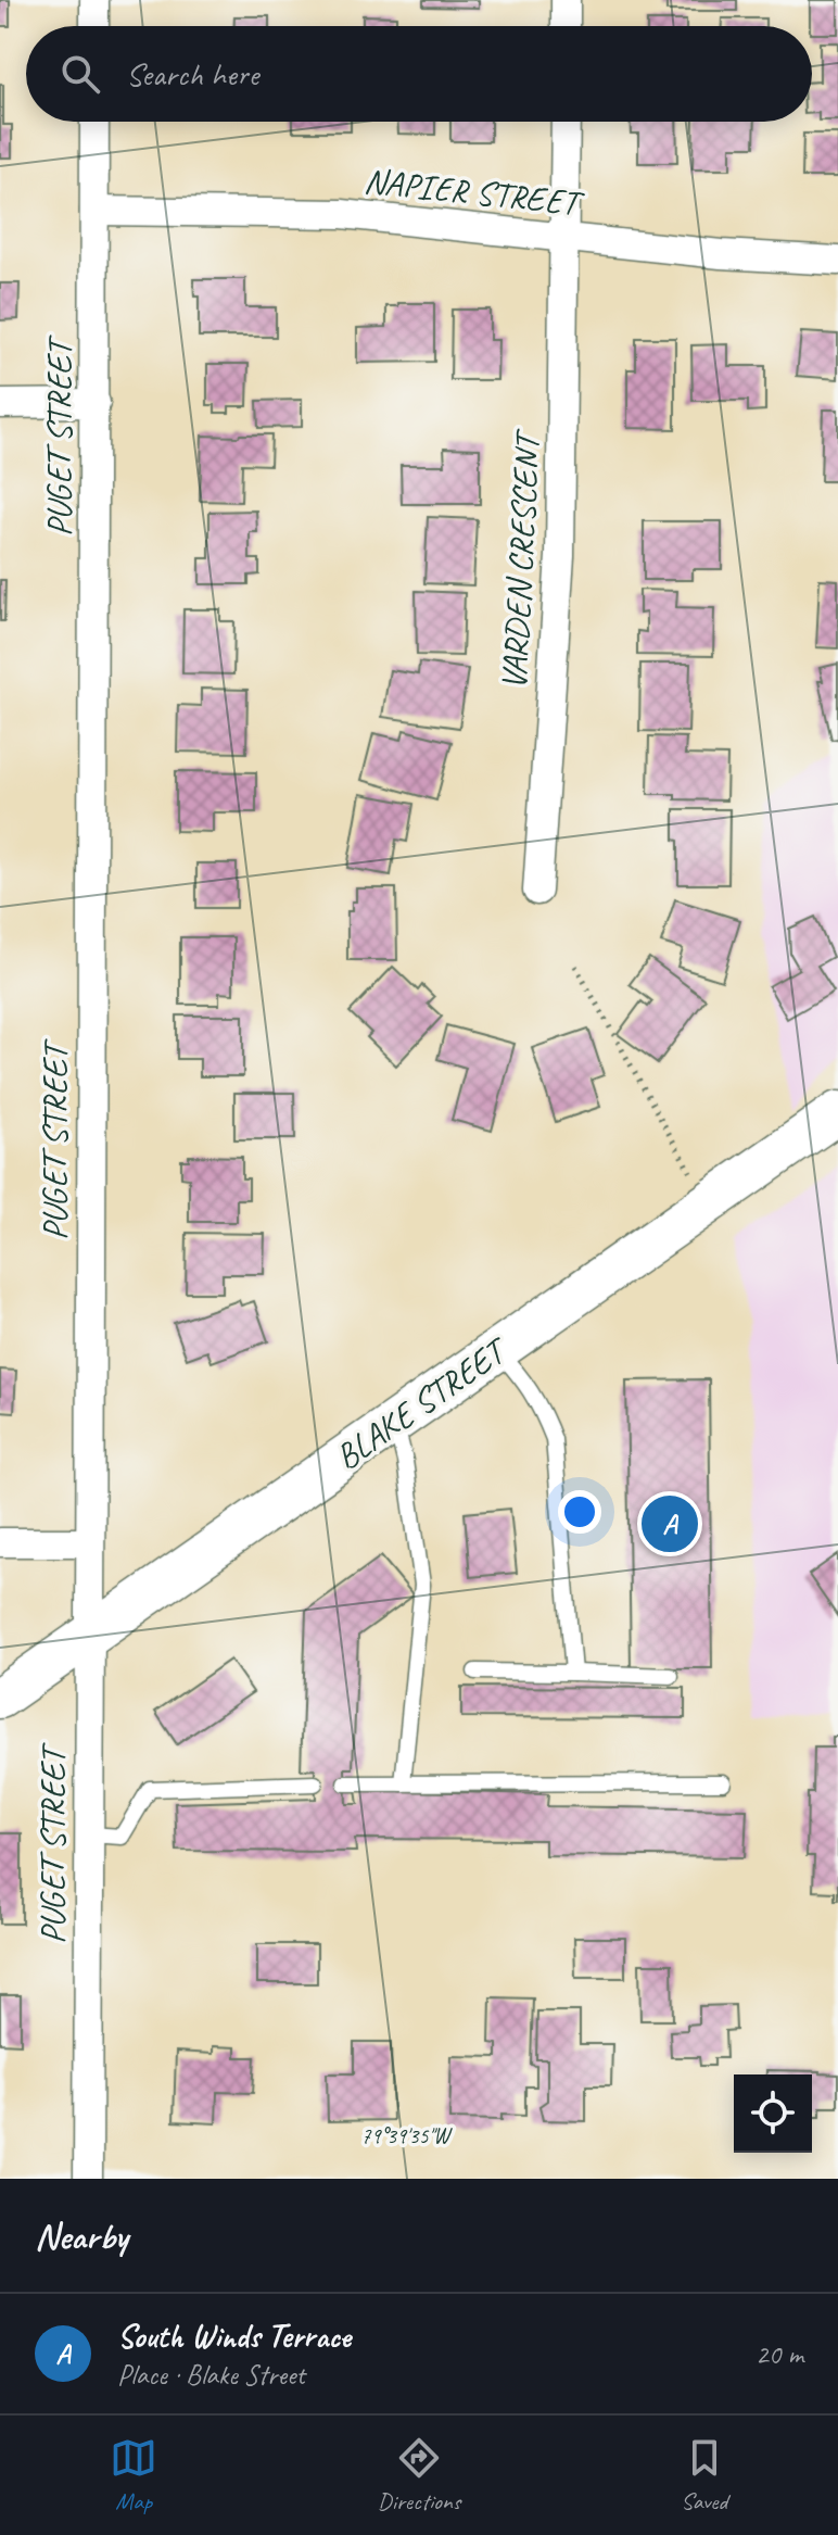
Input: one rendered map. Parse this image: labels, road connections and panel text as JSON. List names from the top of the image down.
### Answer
{
  "streets": {
    "main road": ["BLAKE STREET"],
    "street": ["NAPIER STREET", "PUGET STREET", "VARDEN CRESCENT"]
  },
  "crossings": [
    ["NAPIER STREET", "PUGET STREET"],
    ["NAPIER STREET", "VARDEN CRESCENT"],
    ["PUGET STREET", "BLAKE STREET"]
  ],
  "page": {
    "search": "Search here",
    "pins": "A",
    "heading": "Nearby",
    "list": [
      {
        "mark": "A",
        "name": "South Winds Terrace",
        "note": "Place · Blake Street",
        "value": "20 m"
      }
    ],
    "nav": ["Map", "Directions", "Saved"]
  },
  "coordinates": ["79°39'35\"W"]
}
